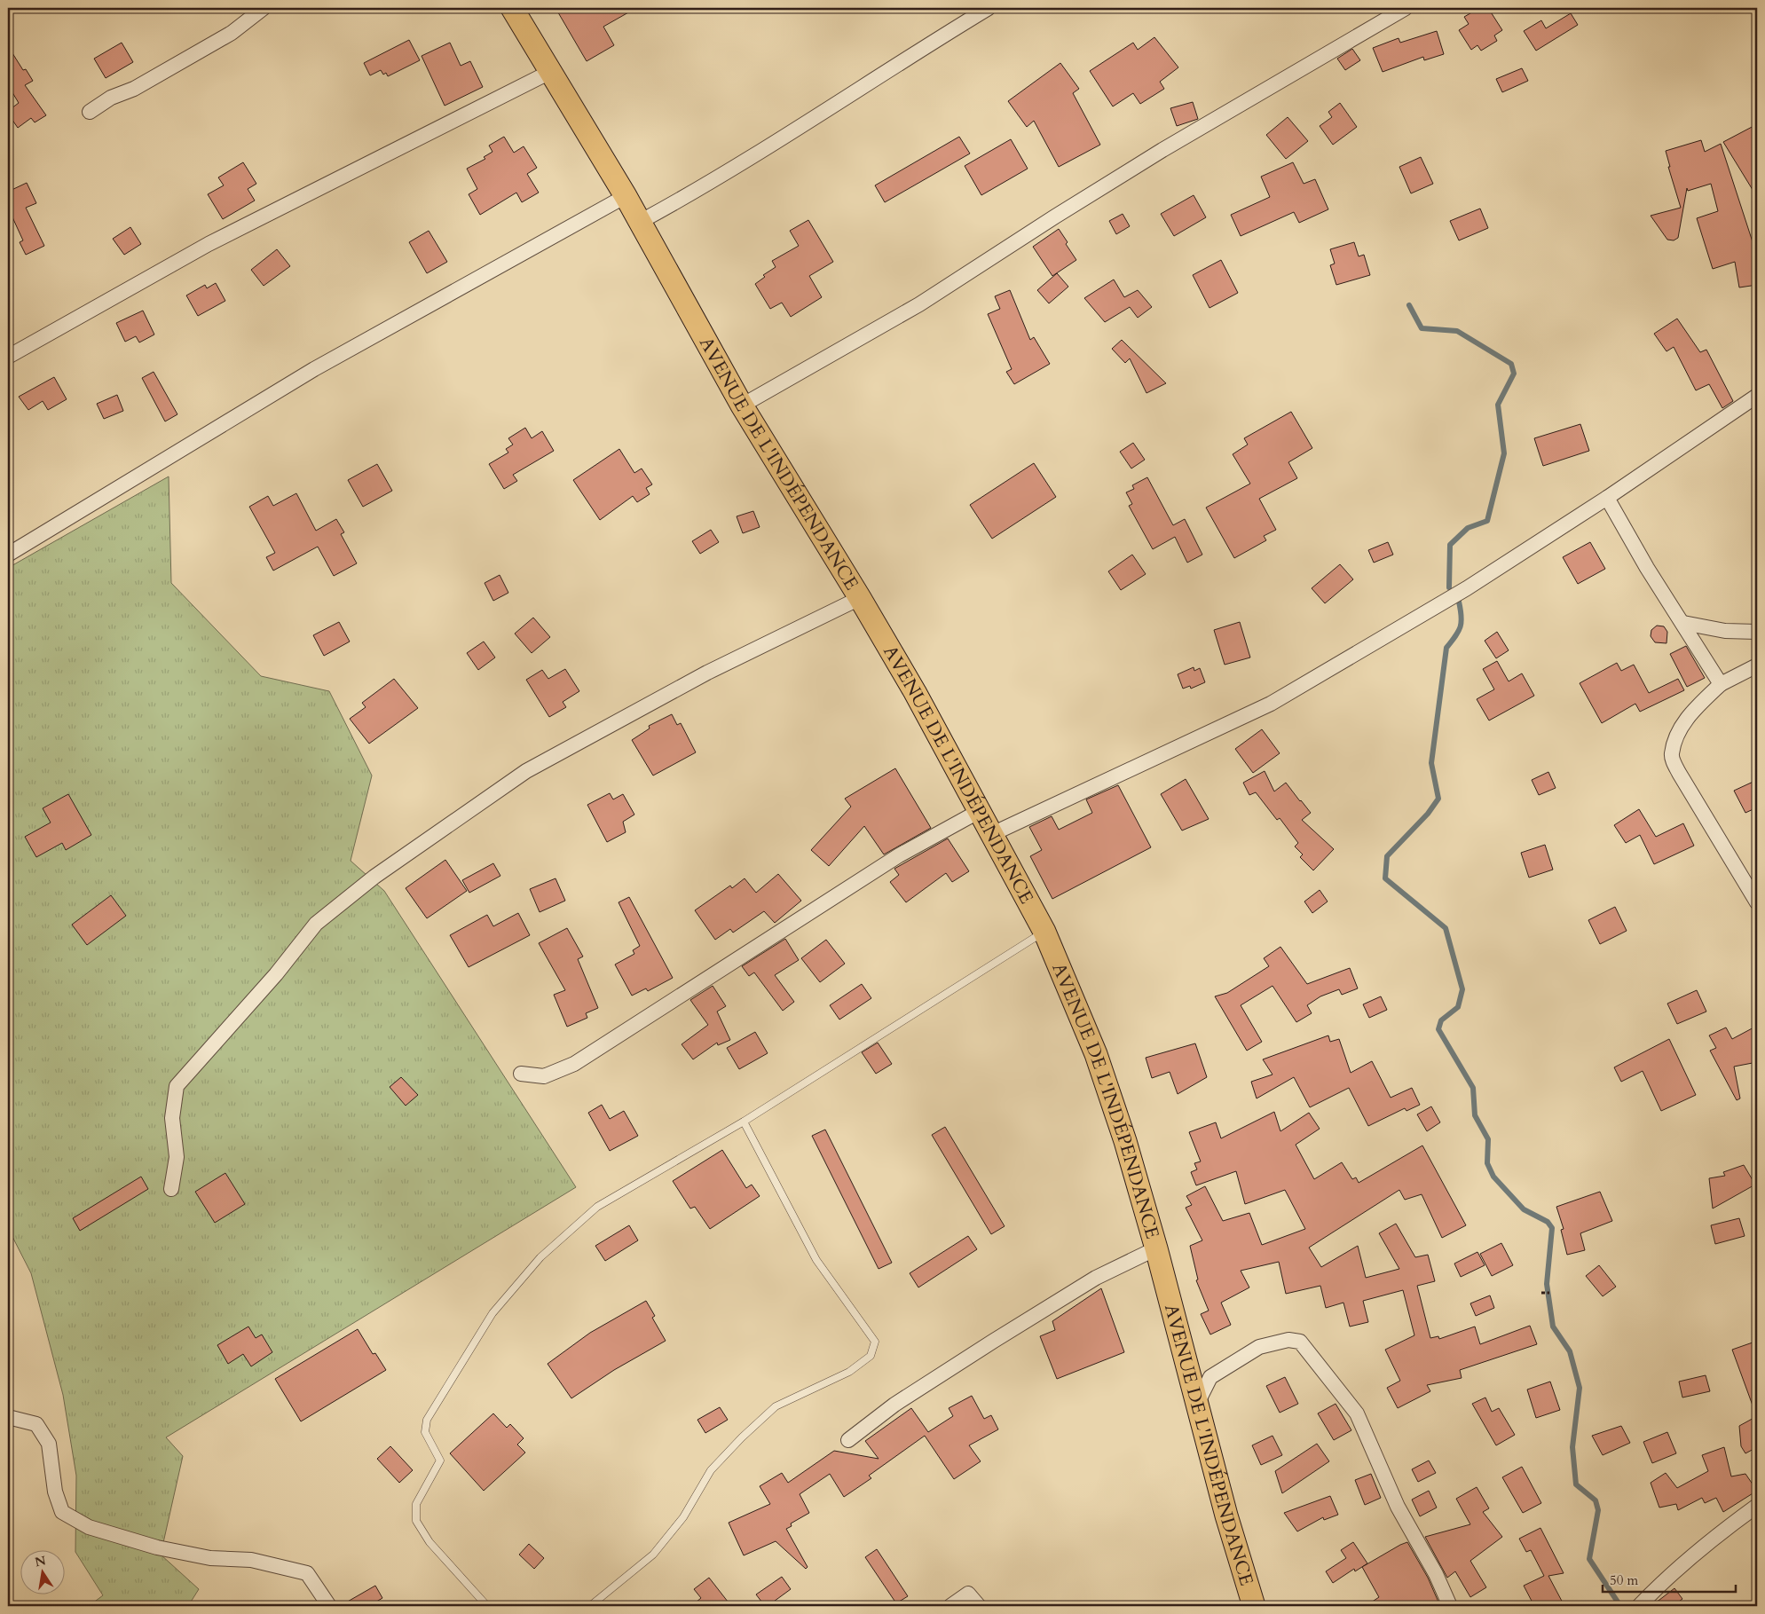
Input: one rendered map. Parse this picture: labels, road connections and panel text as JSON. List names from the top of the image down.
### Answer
{
  "streets": {
    "main road": ["AVENUE DE L'INDÉPENDANCE"]
  },
  "scale_bar": "50 m",
  "north": "top"
}
